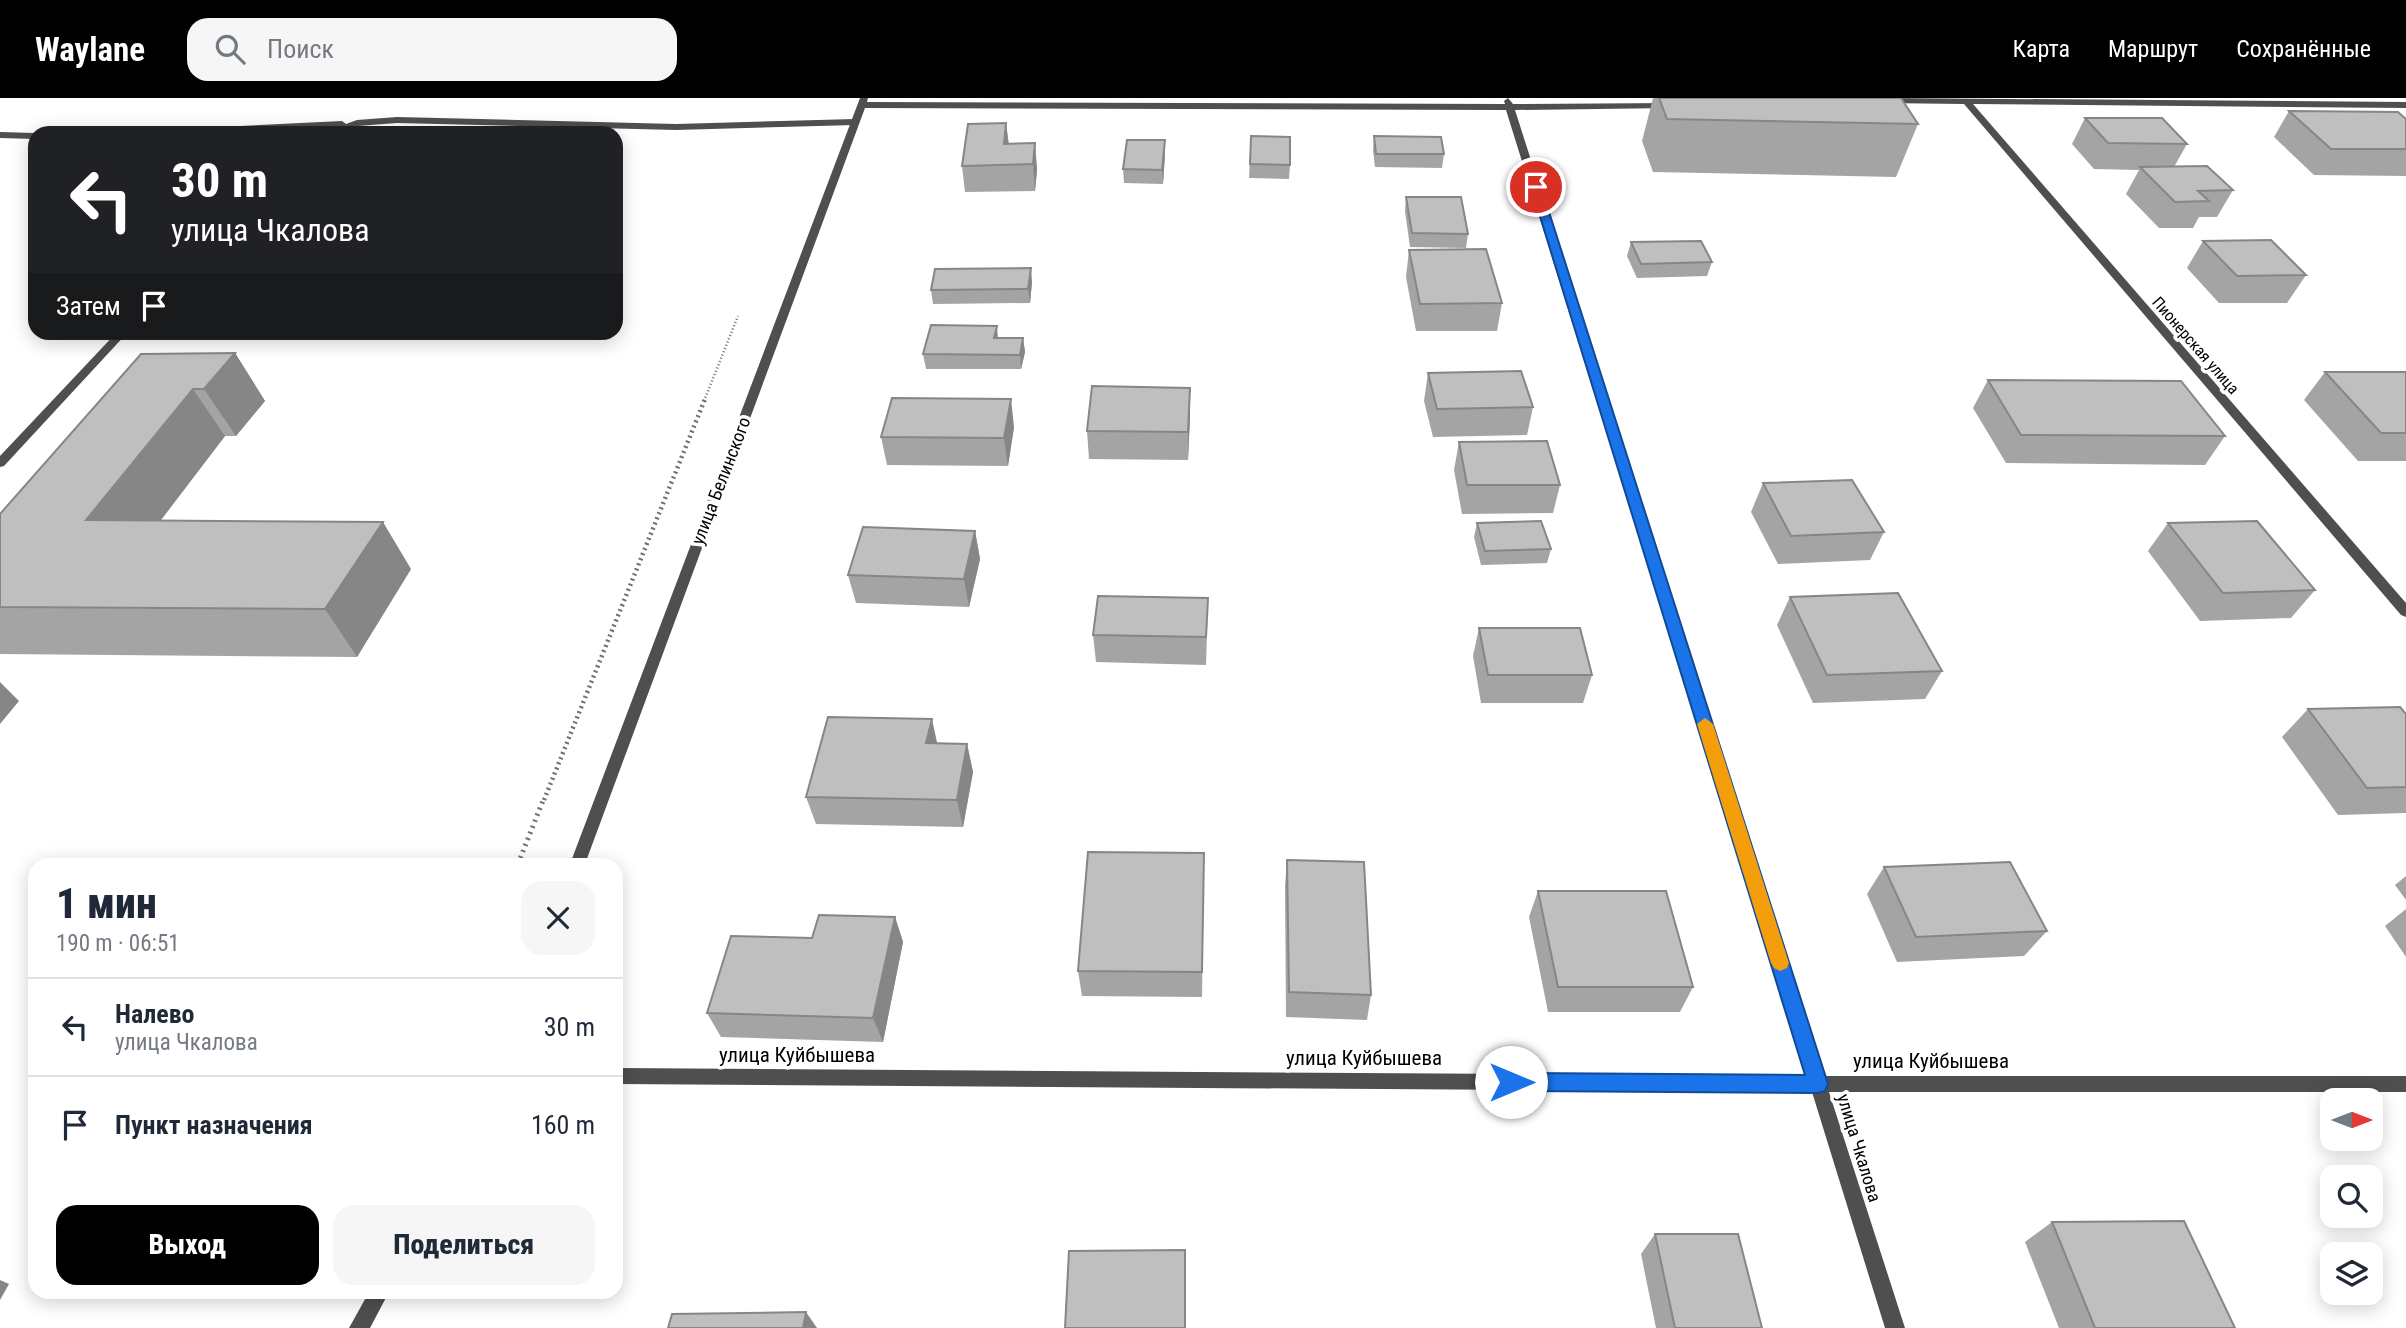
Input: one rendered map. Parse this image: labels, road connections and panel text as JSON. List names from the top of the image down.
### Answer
{
  "streets": {
    "street": [
      "Пионерская улица",
      "улица Белинского",
      "улица Куйбышева",
      "улица Чкалова"
    ]
  },
  "crossings": [
    ["улица Куйбышева", "улица Чкалова"]
  ],
  "north": "right",
  "page": {
    "header": "Waylane",
    "search": "Поиск",
    "nav": ["Карта", "Маршрут", "Сохранённые"],
    "turn": ["30 m", "улица Чкалова"],
    "then": "Затем",
    "heading": ["1 мин", "190 m · 06:51"],
    "list": [
      {
        "name": "Налево",
        "note": "улица Чкалова",
        "value": "30 m"
      },
      {
        "name": "Пункт назначения",
        "value": "160 m"
      }
    ],
    "buttons": ["Выход", "Поделиться"]
  }
}
